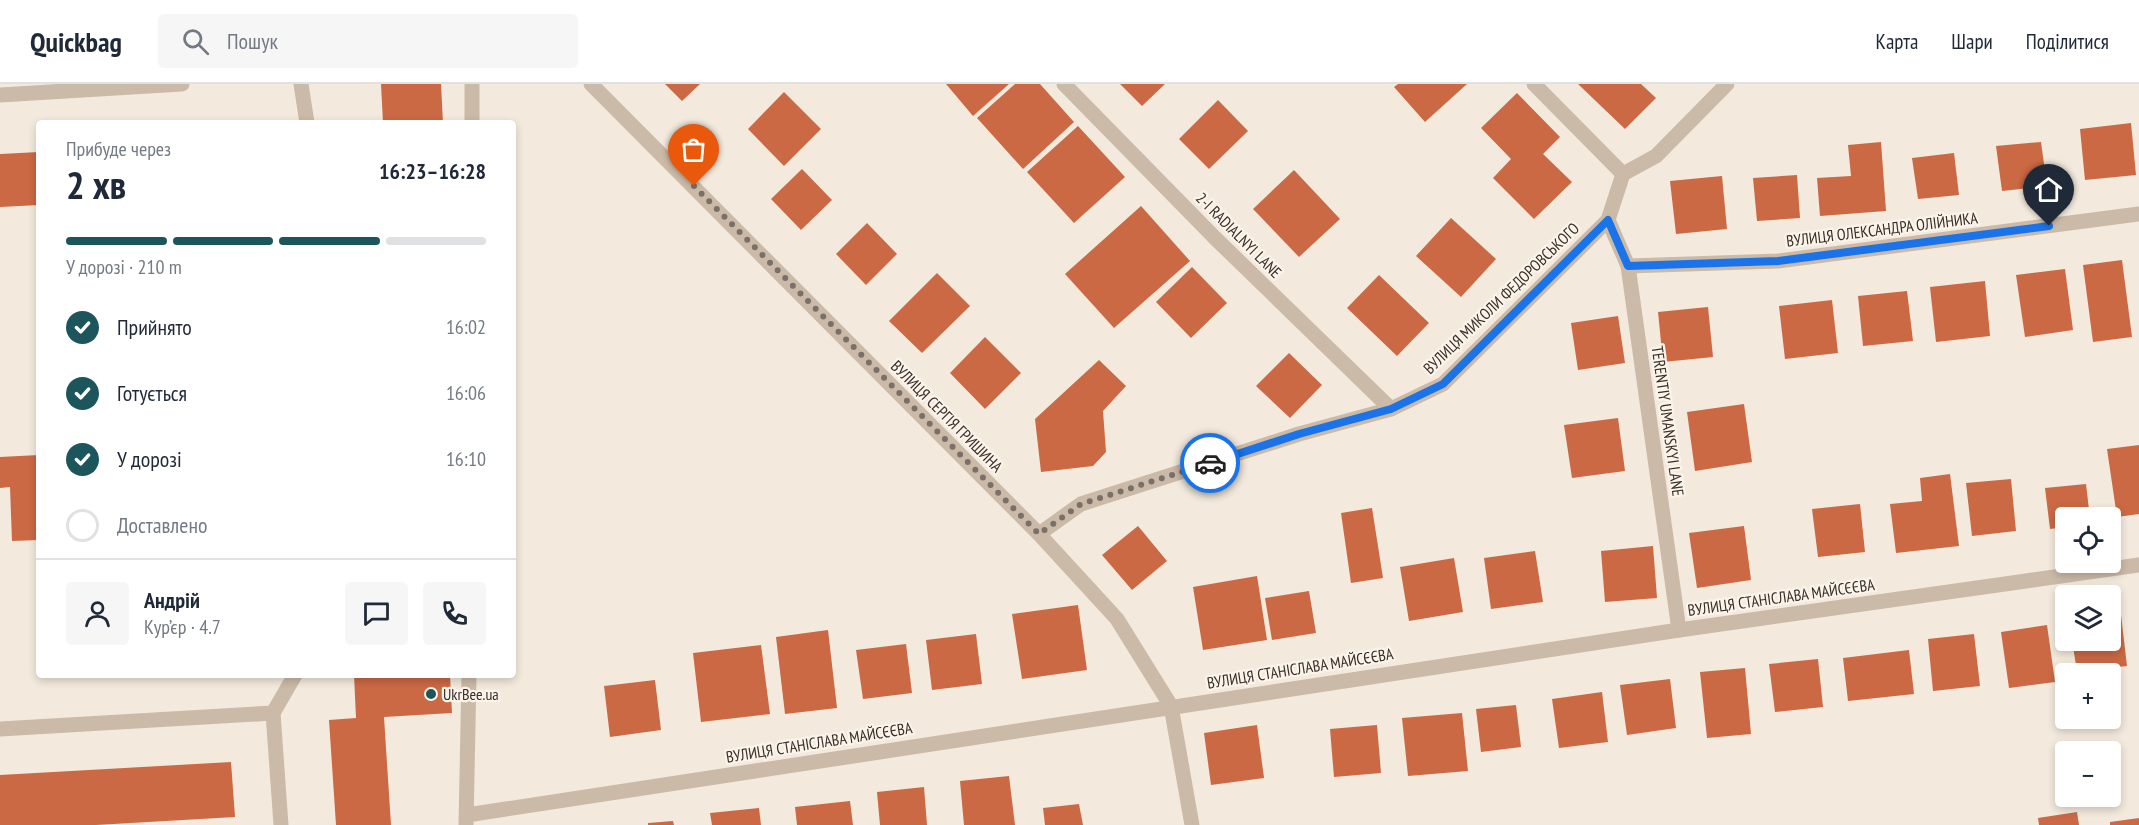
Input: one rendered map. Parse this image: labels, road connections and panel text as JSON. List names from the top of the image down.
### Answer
{
  "streets": {
    "street": [
      "ВУЛИЦЯ ОЛЕКСАНДРА ОЛІЙНИКА",
      "2-I RADIALNYI LANE",
      "ВУЛИЦЯ МИКОЛИ ФЕДОРОВСЬКОГО",
      "ВУЛИЦЯ СЕРГІЯ ГРИШИНА",
      "TERENTIY UMANSKYI LANE",
      "ВУЛИЦЯ СТАНІСЛАВА МАЙСЄЄВА"
    ]
  },
  "crossings": [
    ["ВУЛИЦЯ ОЛЕКСАНДРА ОЛІЙНИКА", "TERENTIY UMANSKYI LANE"],
    ["2-I RADIALNYI LANE", "ВУЛИЦЯ МИКОЛИ ФЕДОРОВСЬКОГО"],
    ["ВУЛИЦЯ МИКОЛИ ФЕДОРОВСЬКОГО", "ВУЛИЦЯ СЕРГІЯ ГРИШИНА"],
    ["ВУЛИЦЯ МИКОЛИ ФЕДОРОВСЬКОГО", "TERENTIY UMANSKYI LANE"],
    ["ВУЛИЦЯ СЕРГІЯ ГРИШИНА", "ВУЛИЦЯ СТАНІСЛАВА МАЙСЄЄВА"],
    ["TERENTIY UMANSKYI LANE", "ВУЛИЦЯ СТАНІСЛАВА МАЙСЄЄВА"]
  ],
  "places": ["UkrBee.ua"],
  "page": {
    "header": "Quickbag",
    "search": "Пошук",
    "nav": ["Карта", "Шари", "Поділитися"],
    "heading": ["2 хв", "Прибуде через", "16:23–16:28"],
    "panel": ["Андрій", "Кур’єр · 4.7"],
    "bar": "У дорозі · 210 m",
    "list": [
      ["Прийнято", "16:02"],
      ["Готується", "16:06"],
      ["У дорозі", "16:10"],
      "Доставлено"
    ],
    "map_buttons": ["+", "−"]
  }
}
